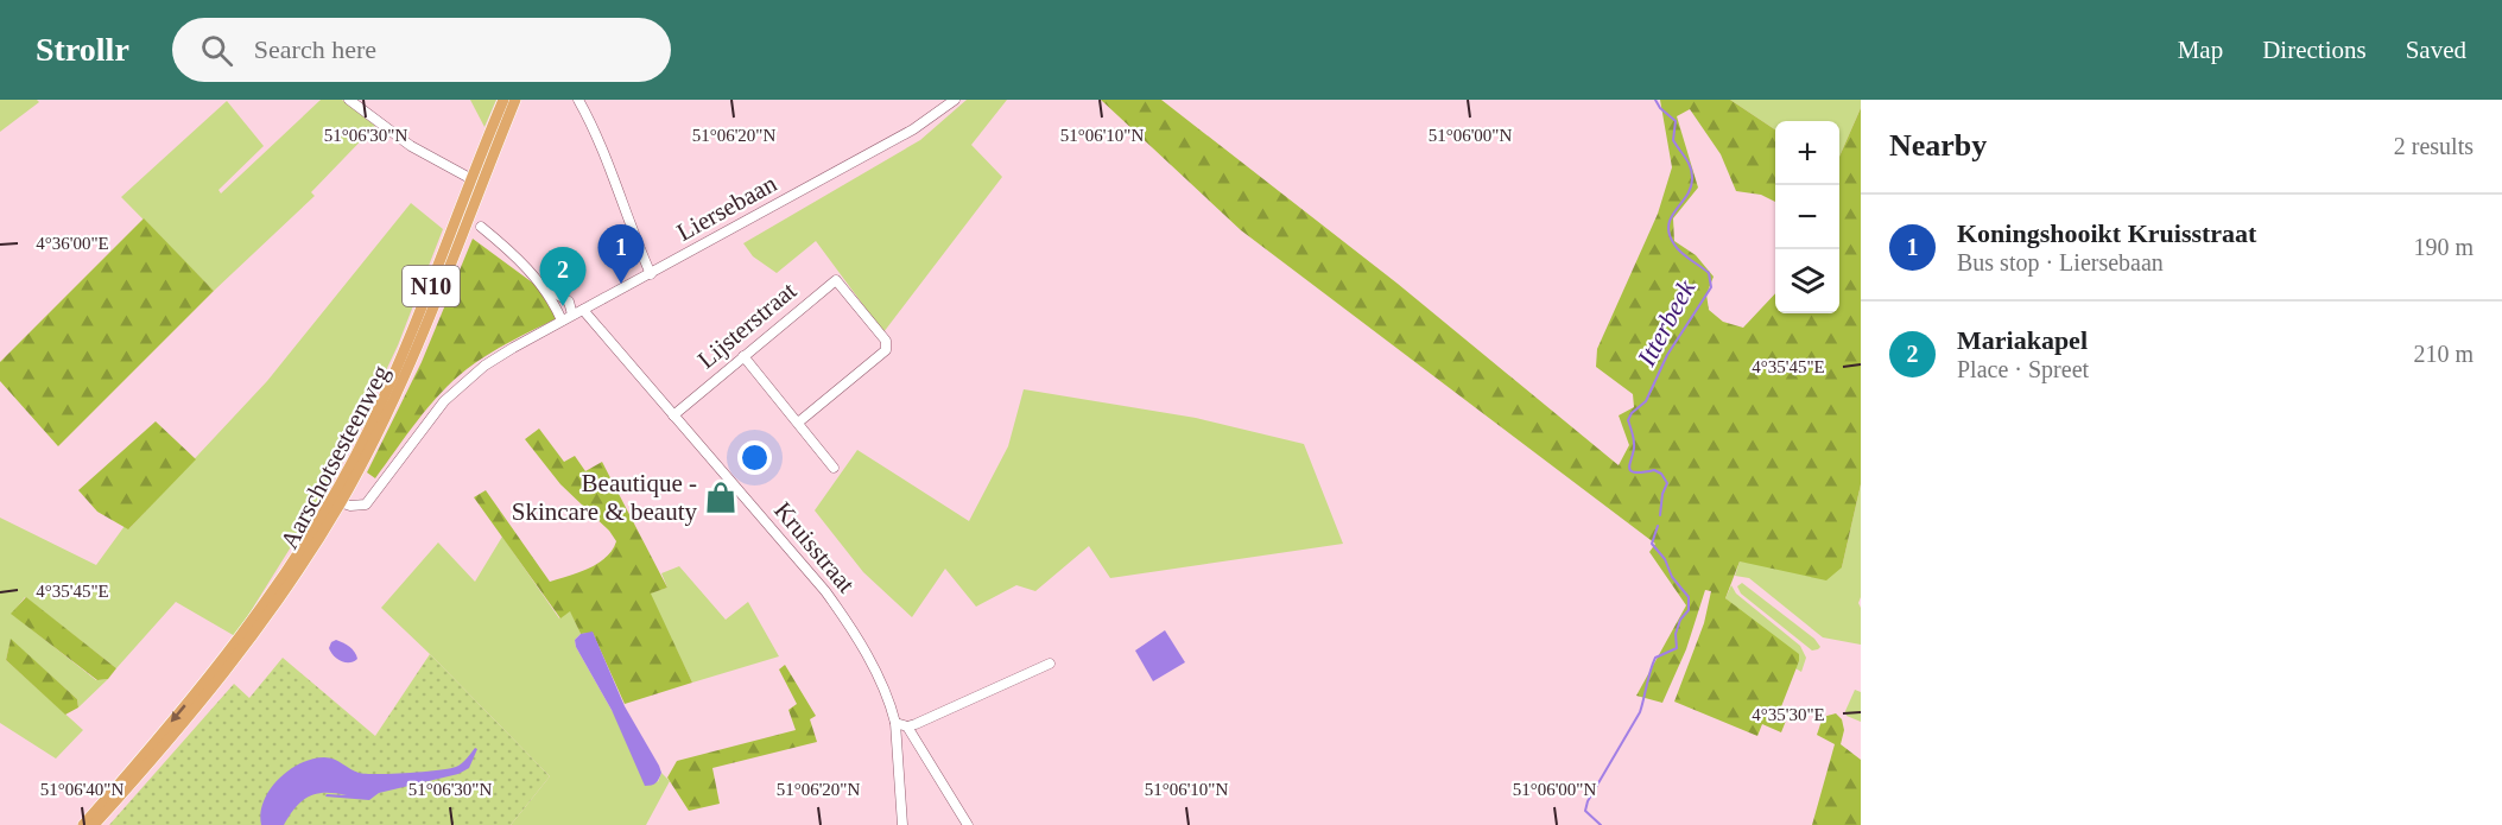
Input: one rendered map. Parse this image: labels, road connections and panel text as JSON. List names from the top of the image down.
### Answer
{
  "streets": {
    "main road": ["N10", "Aarschotsesteenweg"],
    "street": ["Liersebaan", "Lijsterstraat", "Kruisstraat"]
  },
  "crossings": [
    ["Liersebaan", "Aarschotsesteenweg"],
    ["Liersebaan", "Kruisstraat"],
    ["Lijsterstraat", "Kruisstraat"]
  ],
  "water": ["Itterbeek"],
  "places": {
    "shop": ["Beautique - Skincare & beauty"]
  },
  "page": {
    "header": "Strollr",
    "search": "Search here",
    "nav": ["Map", "Directions", "Saved"],
    "heading": ["Nearby", "2 results"],
    "map_buttons": ["+", "−"],
    "list": [
      {
        "mark": "1",
        "name": "Koningshooikt Kruisstraat",
        "note": "Bus stop · Liersebaan",
        "value": "190 m"
      },
      {
        "mark": "2",
        "name": "Mariakapel",
        "note": "Place · Spreet",
        "value": "210 m"
      }
    ],
    "pins": ["1", "2"]
  },
  "coordinates": [
    "51°06'30\"N",
    "51°06'20\"N",
    "51°06'10\"N",
    "51°06'00\"N",
    "4°36'00\"E",
    "4°35'45\"E",
    "4°35'30\"E",
    "51°06'40\"N"
  ]
}
